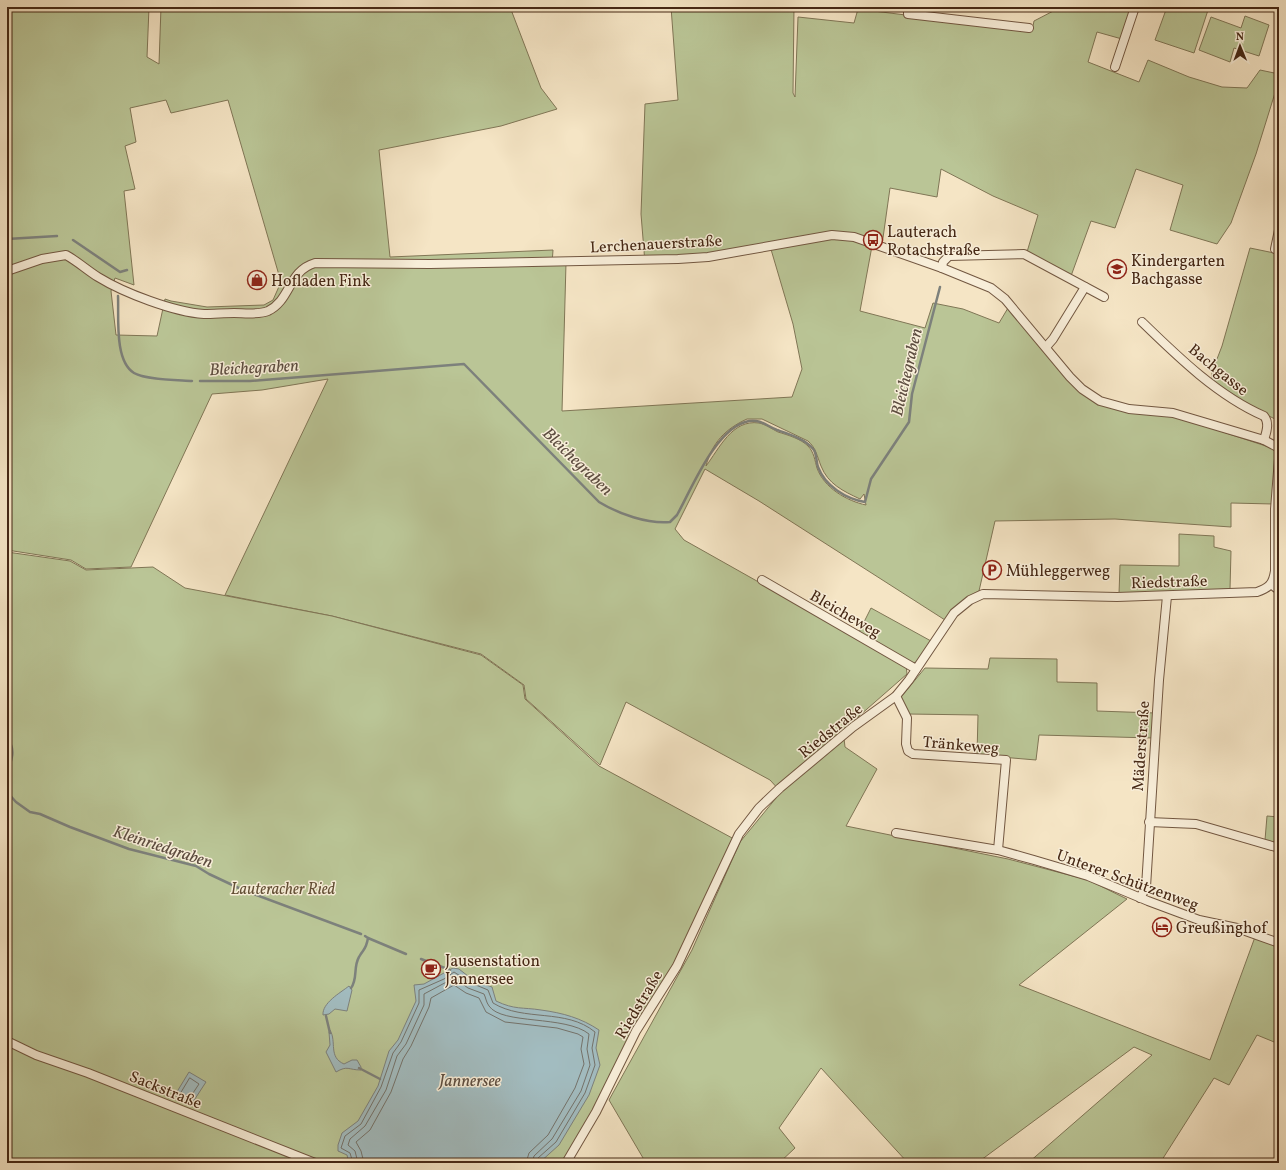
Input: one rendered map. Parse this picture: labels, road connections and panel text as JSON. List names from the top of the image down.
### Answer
{
  "streets": {
    "street": [
      "Lerchenauerstraße",
      "Bachgasse",
      "Riedstraße",
      "Bleicheweg",
      "Tränkeweg",
      "Mäderstraße",
      "Unterer Schützenweg",
      "Sackstraße"
    ]
  },
  "crossings": [
    ["Lerchenauerstraße", "Bachgasse"],
    ["Riedstraße", "Bleicheweg"],
    ["Riedstraße", "Tränkeweg"],
    ["Riedstraße", "Mäderstraße"],
    ["Tränkeweg", "Unterer Schützenweg"],
    ["Mäderstraße", "Unterer Schützenweg"]
  ],
  "water": ["Bleichegraben", "Kleinriedgraben", "Jannersee"],
  "parks": ["Lauteracher Ried"],
  "places": {
    "bus stop": ["Lauterach Rotachstraße"],
    "school or university": ["Kindergarten Bachgasse"],
    "shop": ["Hofladen Fink"],
    "parking": ["Mühleggerweg"],
    "hotel": ["Greußinghof"],
    "cafe": ["Jausenstation Jannersee"]
  },
  "north": "top"
}
